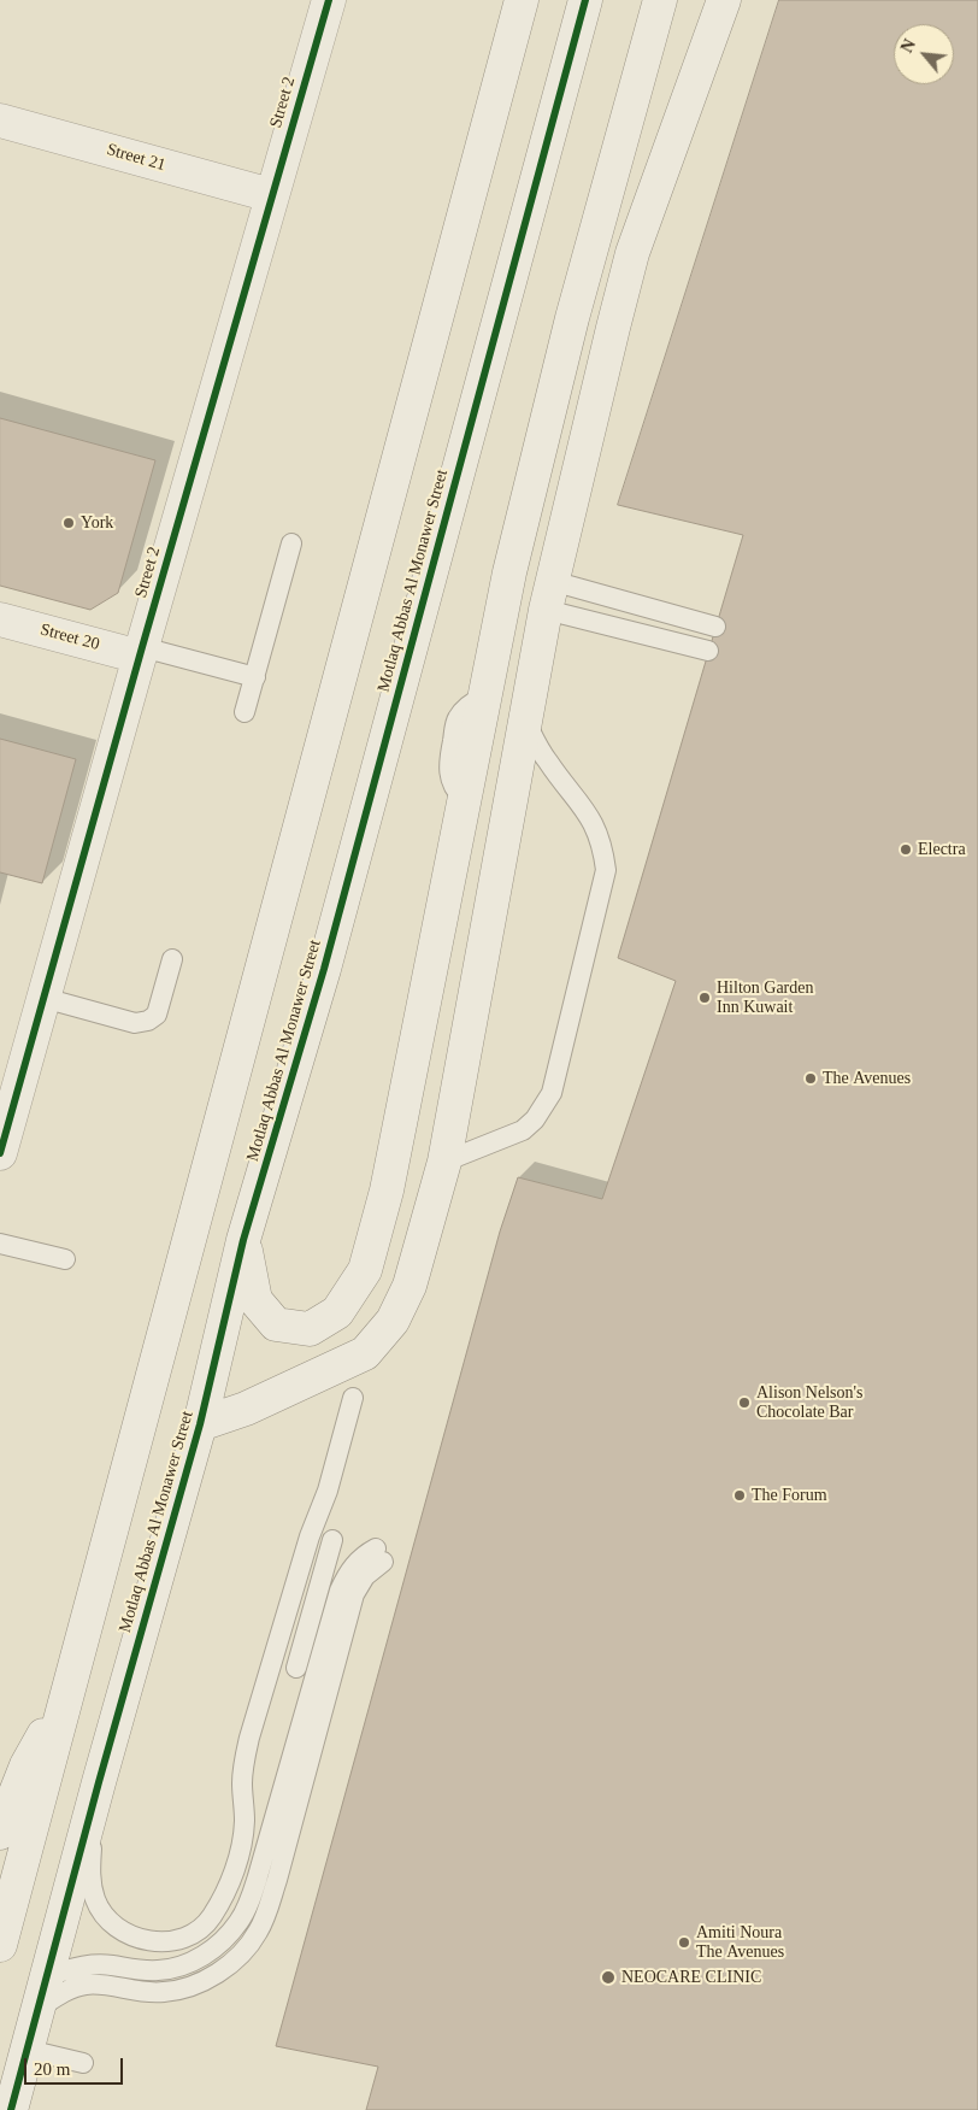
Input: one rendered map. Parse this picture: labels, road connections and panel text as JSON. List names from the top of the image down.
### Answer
{
  "streets": {
    "street": [
      "Street 2",
      "Street 21",
      "Motlaq Abbas Al Monawer Street",
      "Street 20"
    ]
  },
  "crossings": [
    ["Street 2", "Street 21"],
    ["Street 2", "Street 20"]
  ],
  "places": [
    "York",
    "Electra",
    "Hilton Garden Inn Kuwait",
    "The Avenues",
    "Alison Nelson's Chocolate Bar",
    "The Forum",
    "Amiti Noura The Avenues",
    "NEOCARE CLINIC"
  ],
  "scale_bar": "20 m",
  "north": "top left"
}
